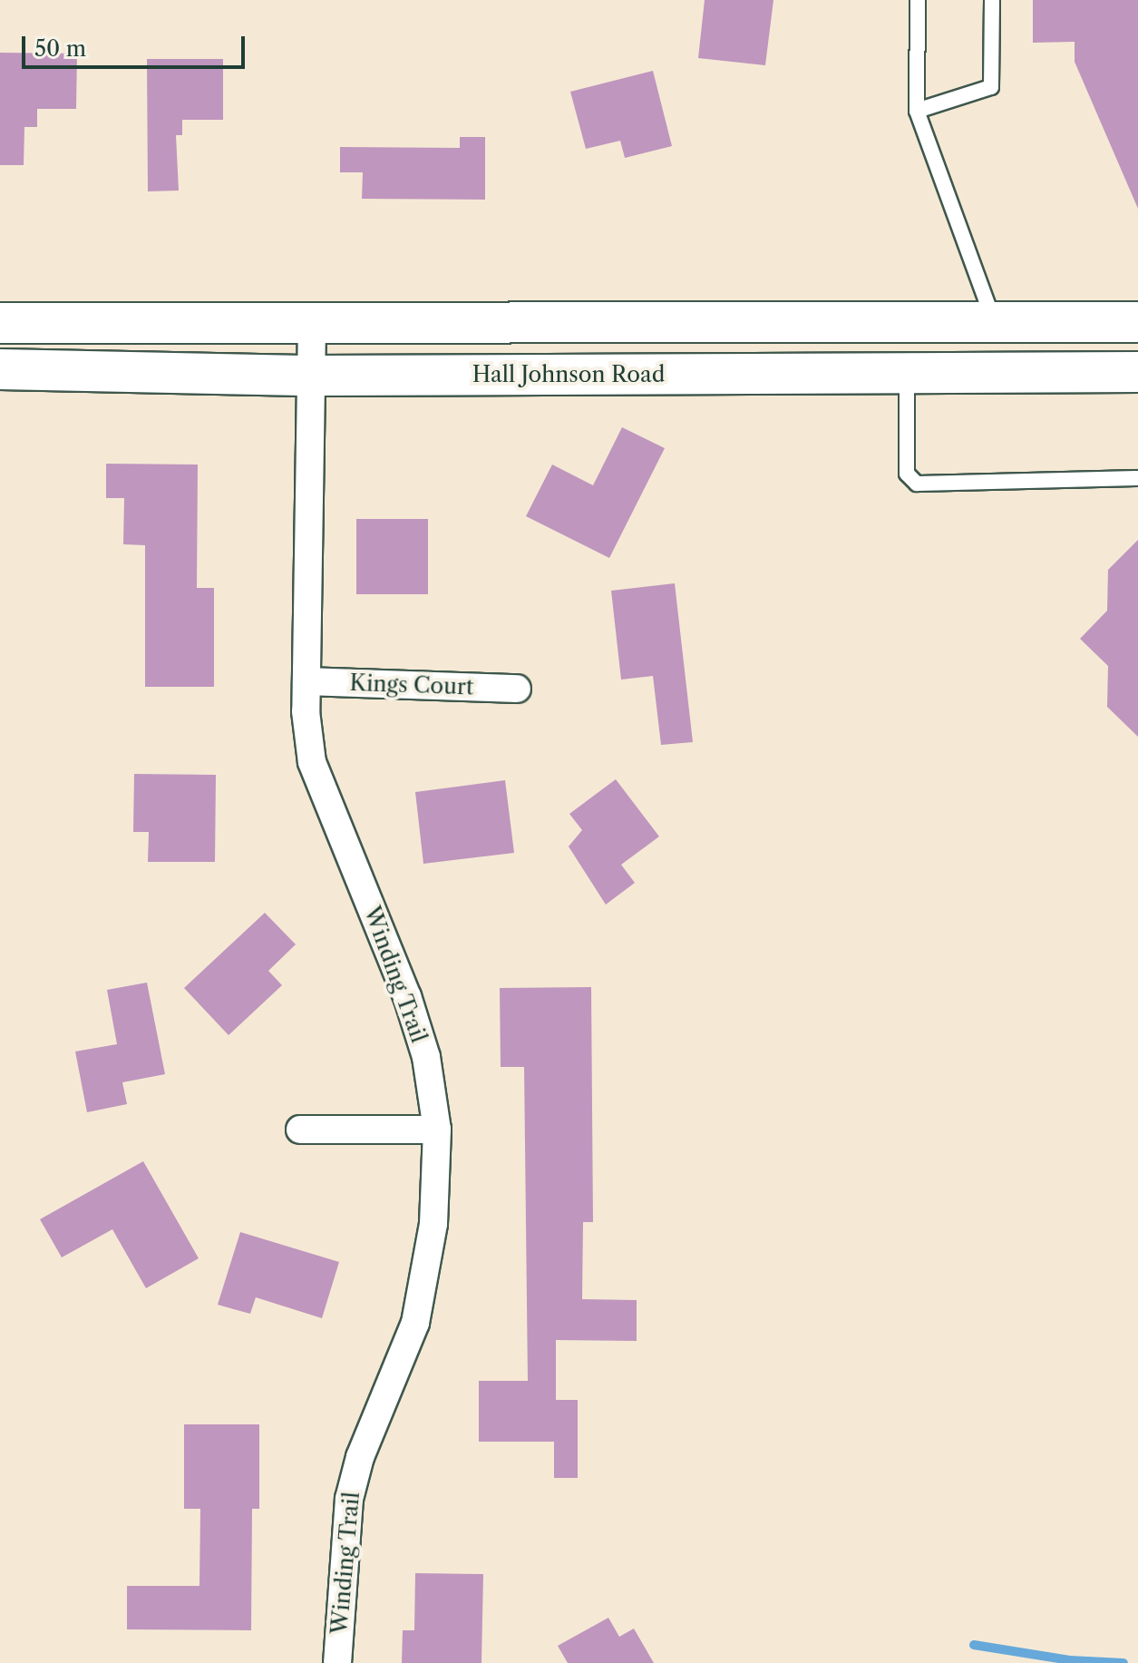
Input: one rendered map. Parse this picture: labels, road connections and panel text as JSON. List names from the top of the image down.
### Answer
{
  "streets": {
    "main road": ["Hall Johnson Road"],
    "street": ["Kings Court", "Winding Trail"]
  },
  "crossings": [
    ["Hall Johnson Road", "Winding Trail"],
    ["Kings Court", "Winding Trail"]
  ],
  "scale_bar": "50 m"
}
